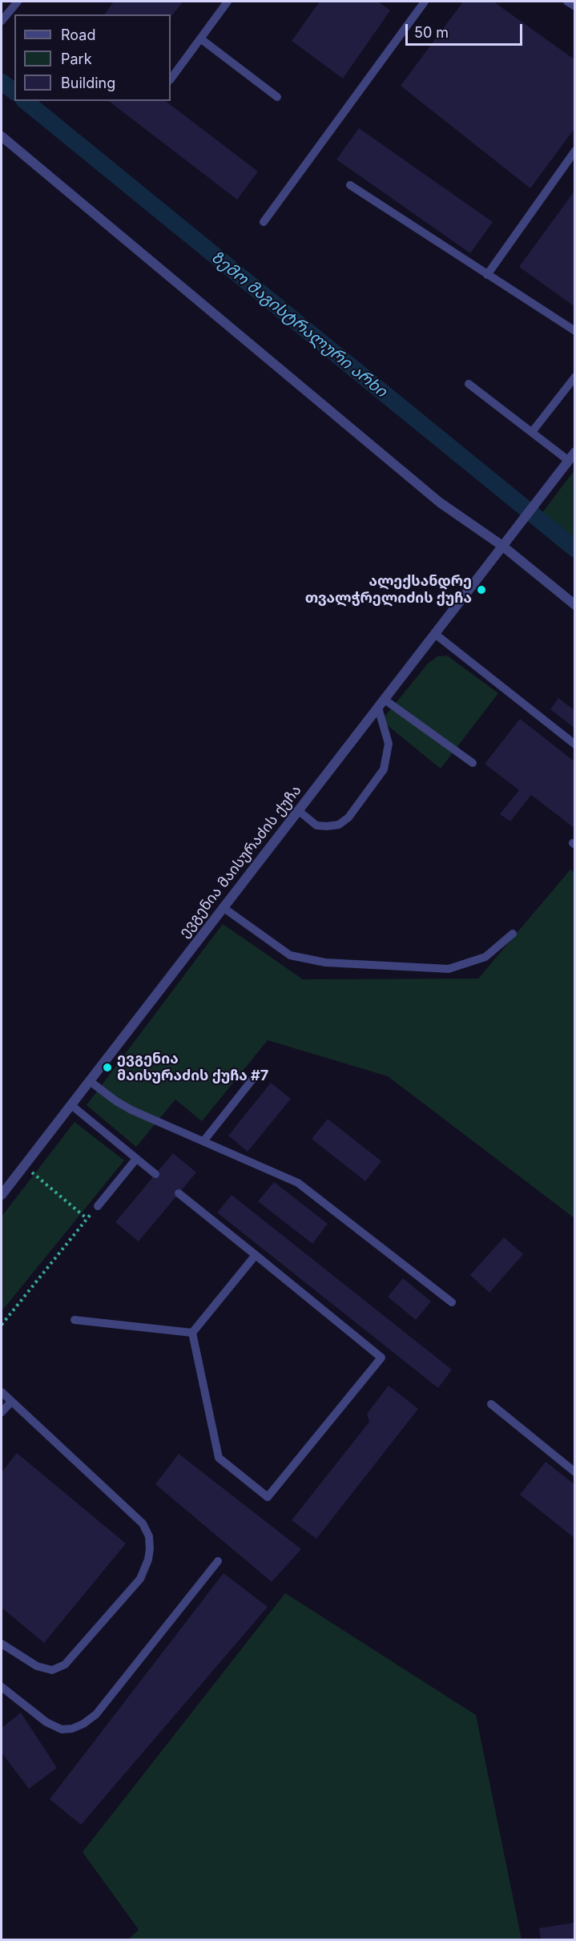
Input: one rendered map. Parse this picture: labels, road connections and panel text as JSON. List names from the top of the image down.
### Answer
{
  "streets": {
    "street": ["ევგენია მაისურაძის ქუჩა"]
  },
  "water": ["ზემო მაგისტრალური არხი"],
  "places": ["ალექსანდრე თვალჭრელიძის ქუჩა", "ევგენია მაისურაძის ქუჩა #7"],
  "legend": ["Road", "Park", "Building"],
  "scale_bar": "50 m"
}
